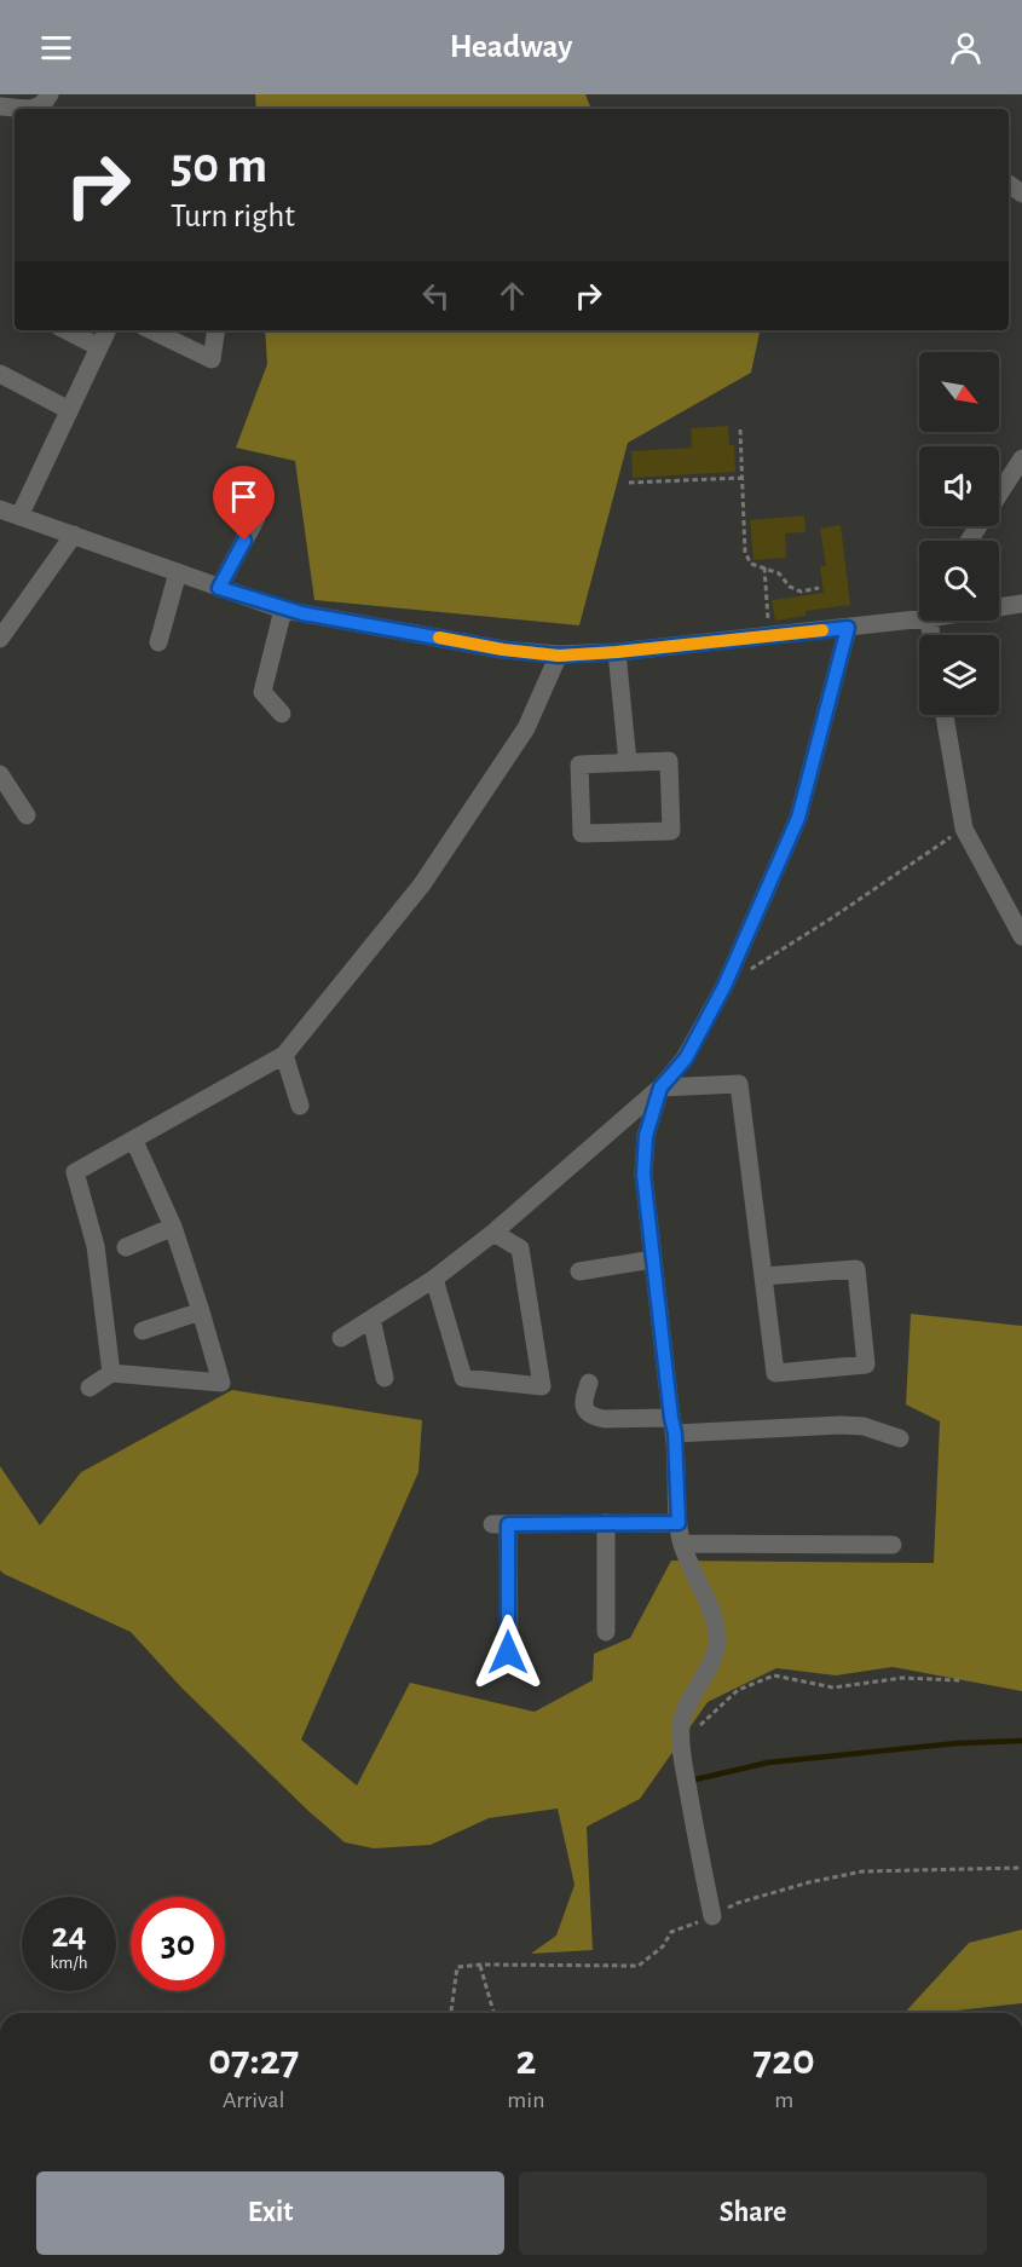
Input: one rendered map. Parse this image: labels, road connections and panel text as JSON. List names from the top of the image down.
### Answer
{
  "north": "bottom right",
  "page": {
    "header": "Headway",
    "turn": ["50 m", "Turn right"],
    "speed": "24 km/h",
    "limit": "30",
    "eta": [
      "07:27",
      "Arrival",
      "2",
      "min",
      "720",
      "m"
    ],
    "buttons": ["Exit", "Share"]
  }
}
